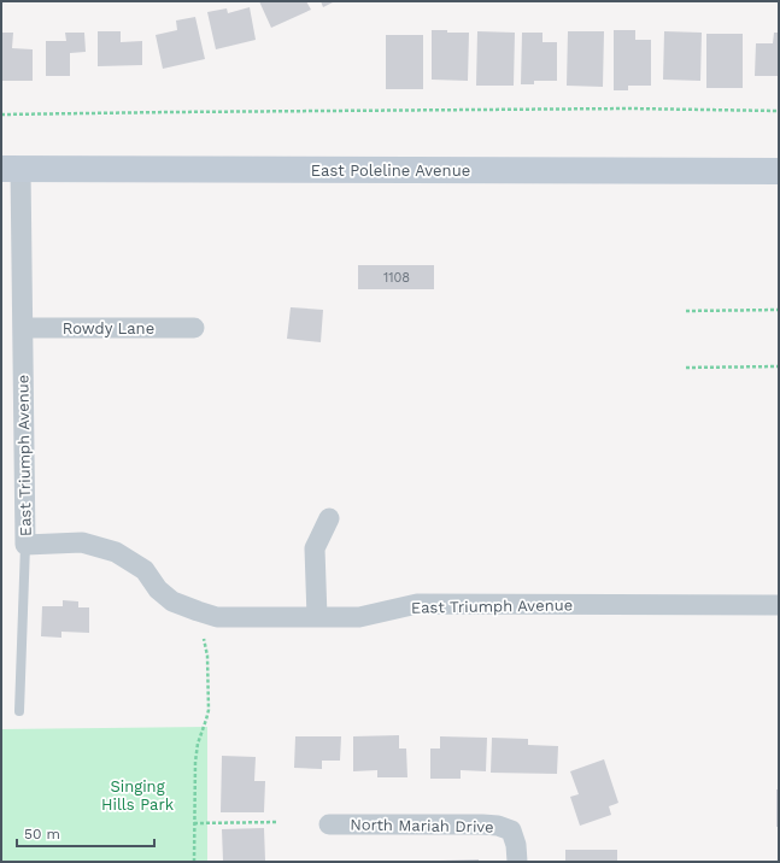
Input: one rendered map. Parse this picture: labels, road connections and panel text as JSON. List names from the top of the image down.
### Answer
{
  "streets": {
    "main road": ["East Poleline Avenue"],
    "street": ["Rowdy Lane", "East Triumph Avenue", "North Mariah Drive"]
  },
  "crossings": [
    ["East Poleline Avenue", "East Triumph Avenue"],
    ["Rowdy Lane", "East Triumph Avenue"]
  ],
  "parks": ["Singing Hills Park"],
  "house_numbers": ["1108"],
  "scale_bar": "50 m"
}
